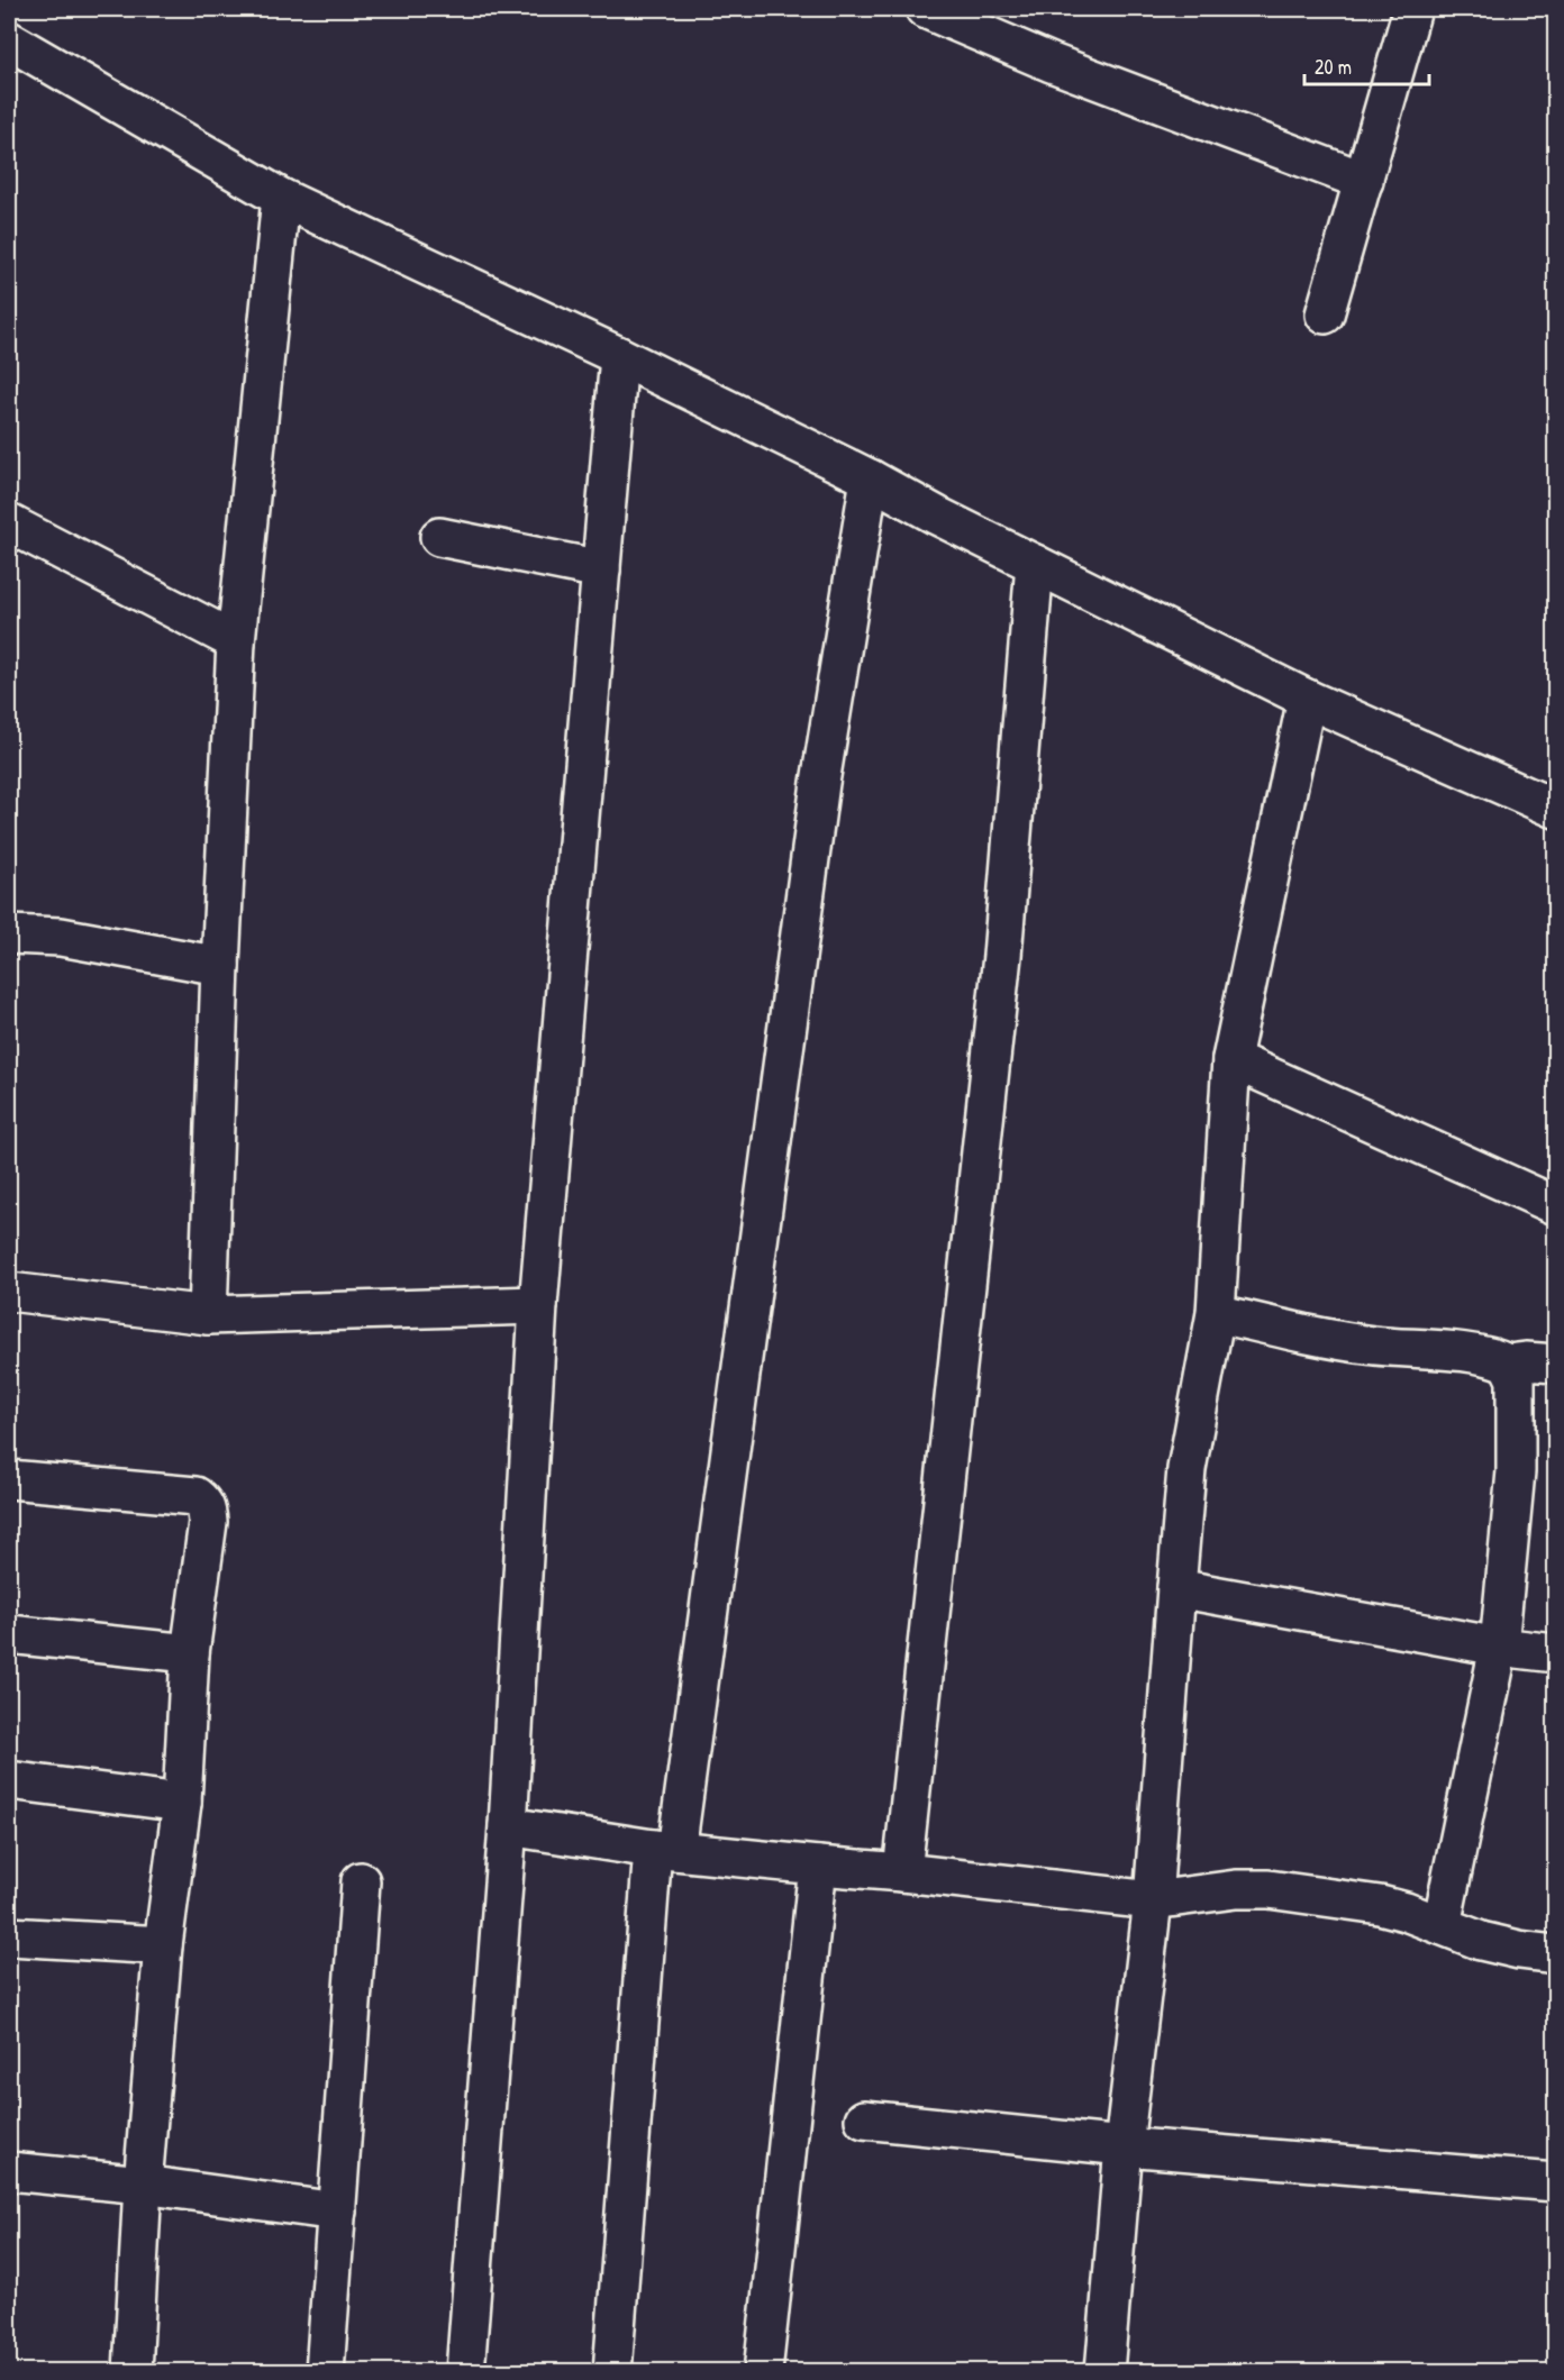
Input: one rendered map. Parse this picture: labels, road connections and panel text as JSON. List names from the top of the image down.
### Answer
{
  "scale_bar": "20 m"
}
